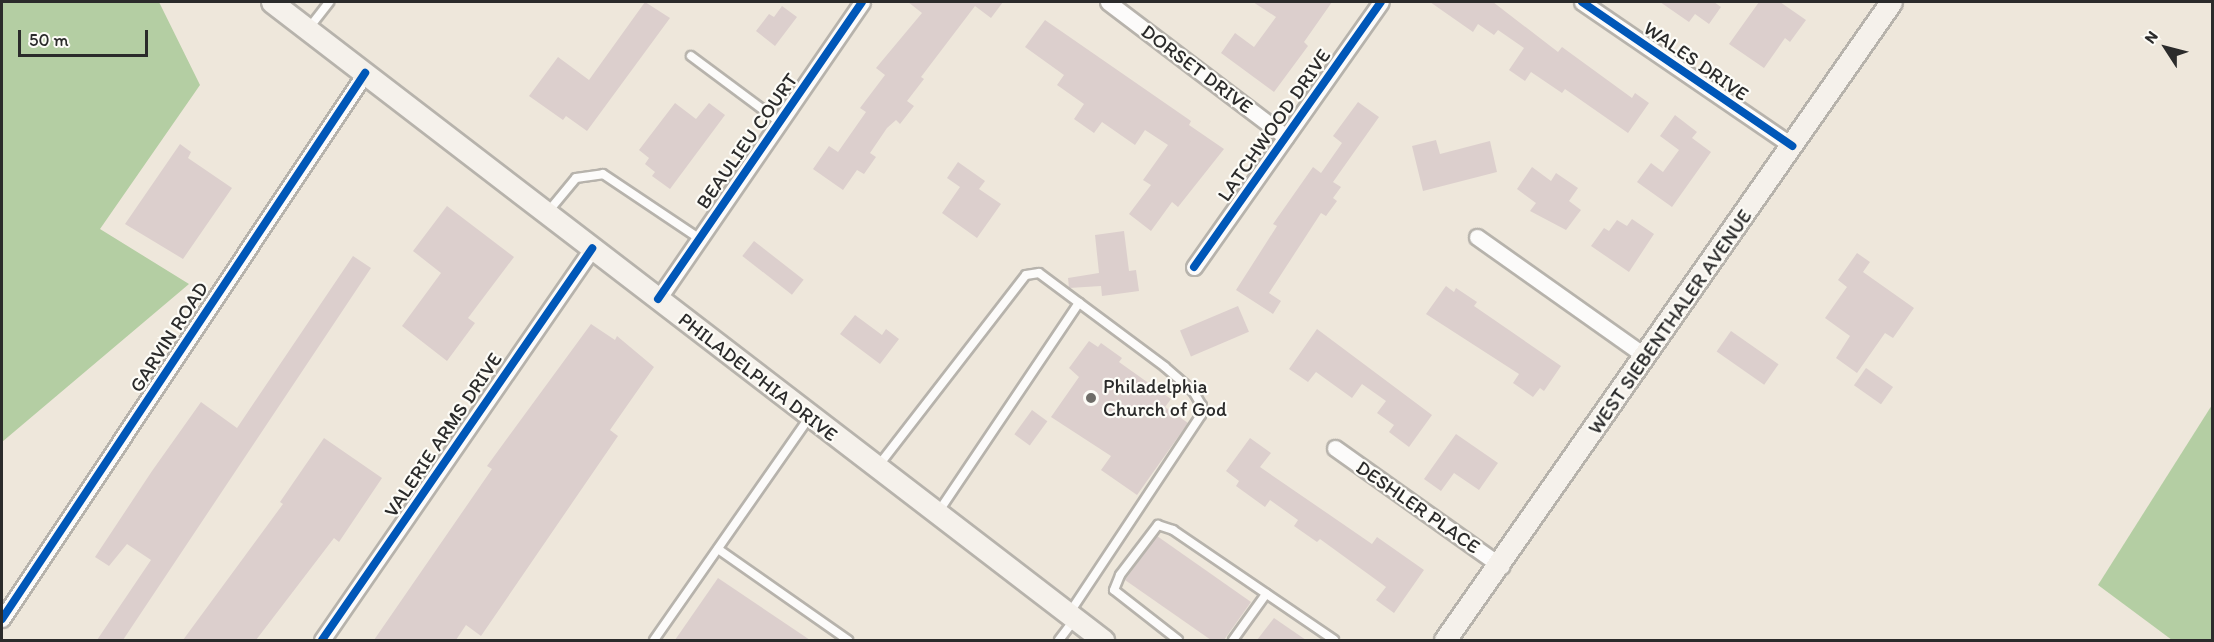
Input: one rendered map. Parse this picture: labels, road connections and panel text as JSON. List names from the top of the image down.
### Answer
{
  "streets": {
    "main road": ["WEST SIEBENTHALER AVENUE", "PHILADELPHIA DRIVE"],
    "street": [
      "WALES DRIVE",
      "DORSET DRIVE",
      "LATCHWOOD DRIVE",
      "BEAULIEU COURT",
      "GARVIN ROAD",
      "VALERIE ARMS DRIVE",
      "DESHLER PLACE"
    ]
  },
  "crossings": [
    ["WALES DRIVE", "WEST SIEBENTHALER AVENUE"],
    ["DORSET DRIVE", "LATCHWOOD DRIVE"],
    ["BEAULIEU COURT", "PHILADELPHIA DRIVE"],
    ["WEST SIEBENTHALER AVENUE", "DESHLER PLACE"],
    ["GARVIN ROAD", "PHILADELPHIA DRIVE"],
    ["PHILADELPHIA DRIVE", "VALERIE ARMS DRIVE"]
  ],
  "places": ["Philadelphia Church of God"],
  "scale_bar": "50 m",
  "north": "top left"
}
